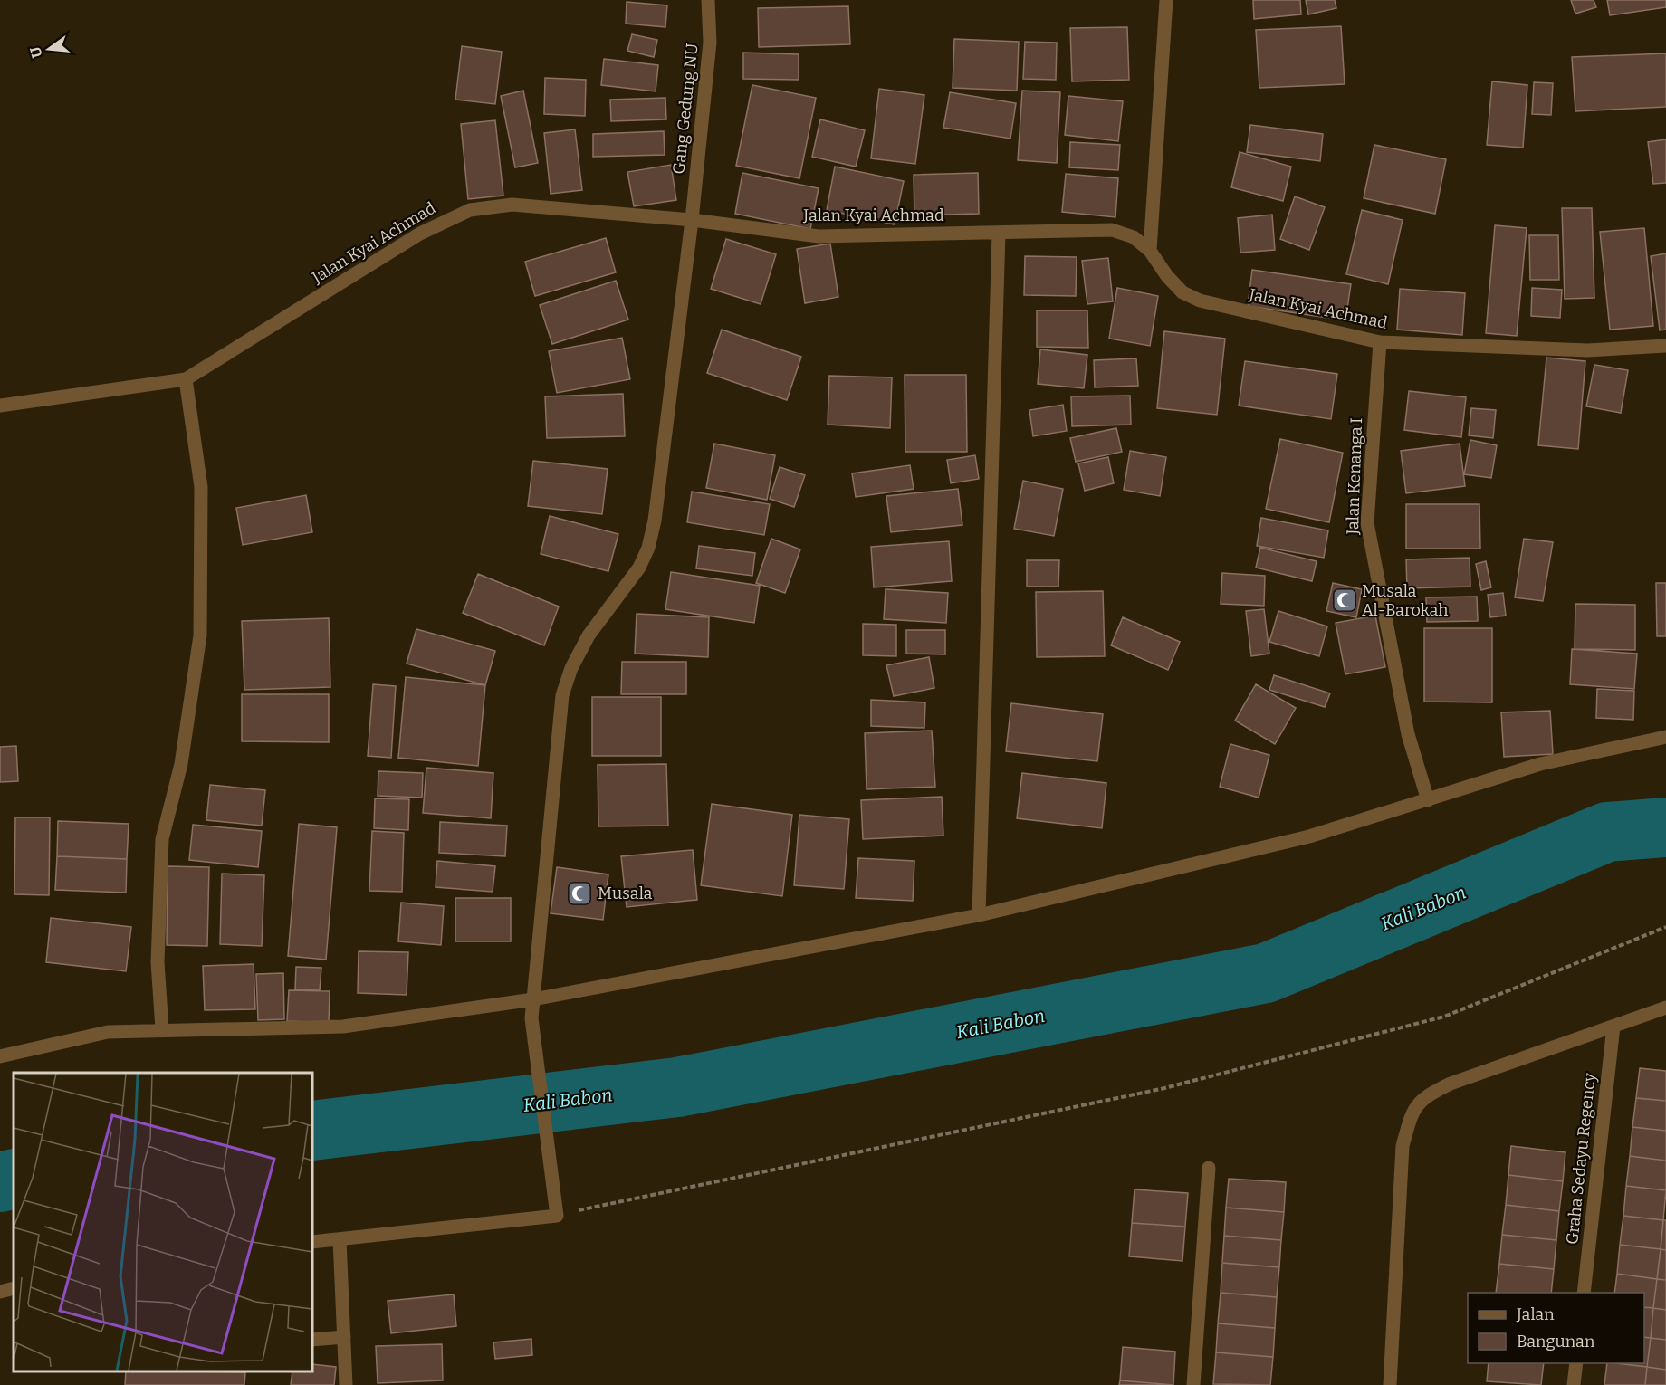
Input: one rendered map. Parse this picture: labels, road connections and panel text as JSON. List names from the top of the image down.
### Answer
{
  "streets": {
    "street": [
      "Gang Gedung NU",
      "Jalan Kyai Achmad",
      "Jalan Kenanga I",
      "Graha Sedayu Regency"
    ]
  },
  "crossings": [
    ["Gang Gedung NU", "Jalan Kyai Achmad"],
    ["Jalan Kyai Achmad", "Jalan Kenanga I"]
  ],
  "water": ["Kali Babon"],
  "places": {
    "mosque": ["Musala Al-Barokah", "Musala"]
  },
  "legend": ["Jalan", "Bangunan"],
  "north": "left"
}
